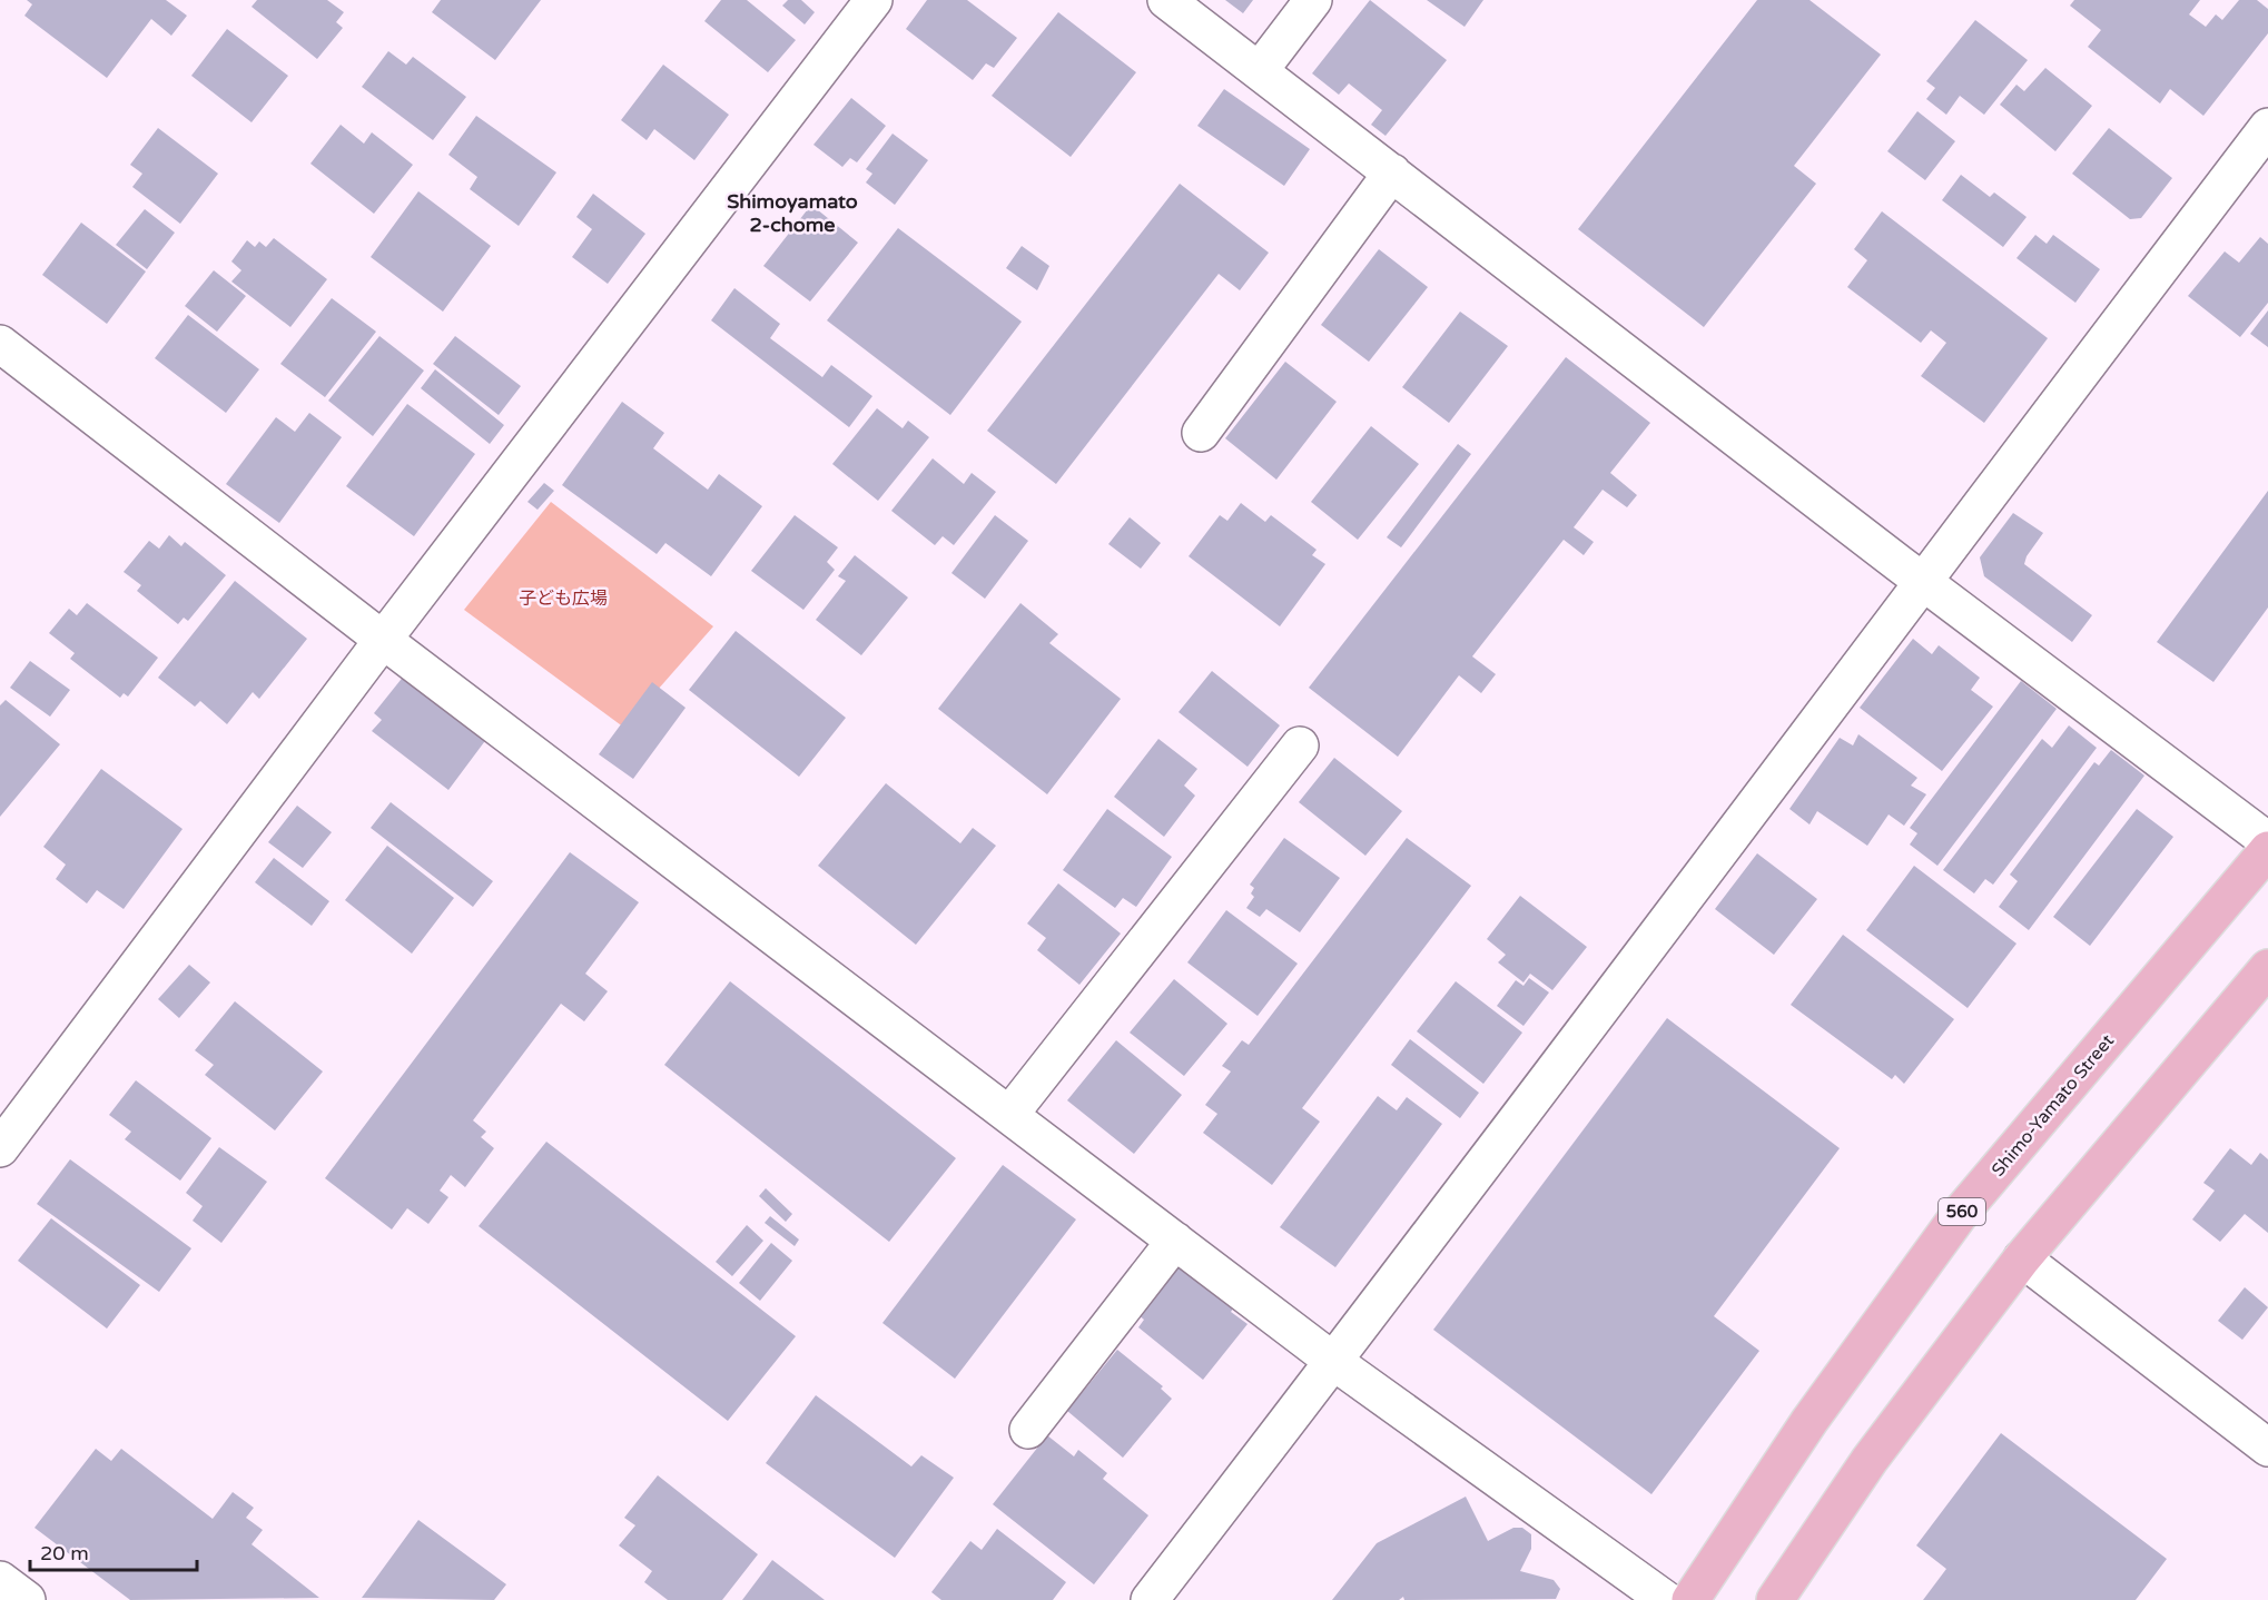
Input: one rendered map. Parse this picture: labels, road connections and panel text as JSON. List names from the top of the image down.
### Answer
{
  "streets": {
    "main road": ["Shimo-Yamato Street", "560"]
  },
  "districts": ["Shimoyamato 2-chome"],
  "parks": ["子ども広場"],
  "scale_bar": "20 m"
}
